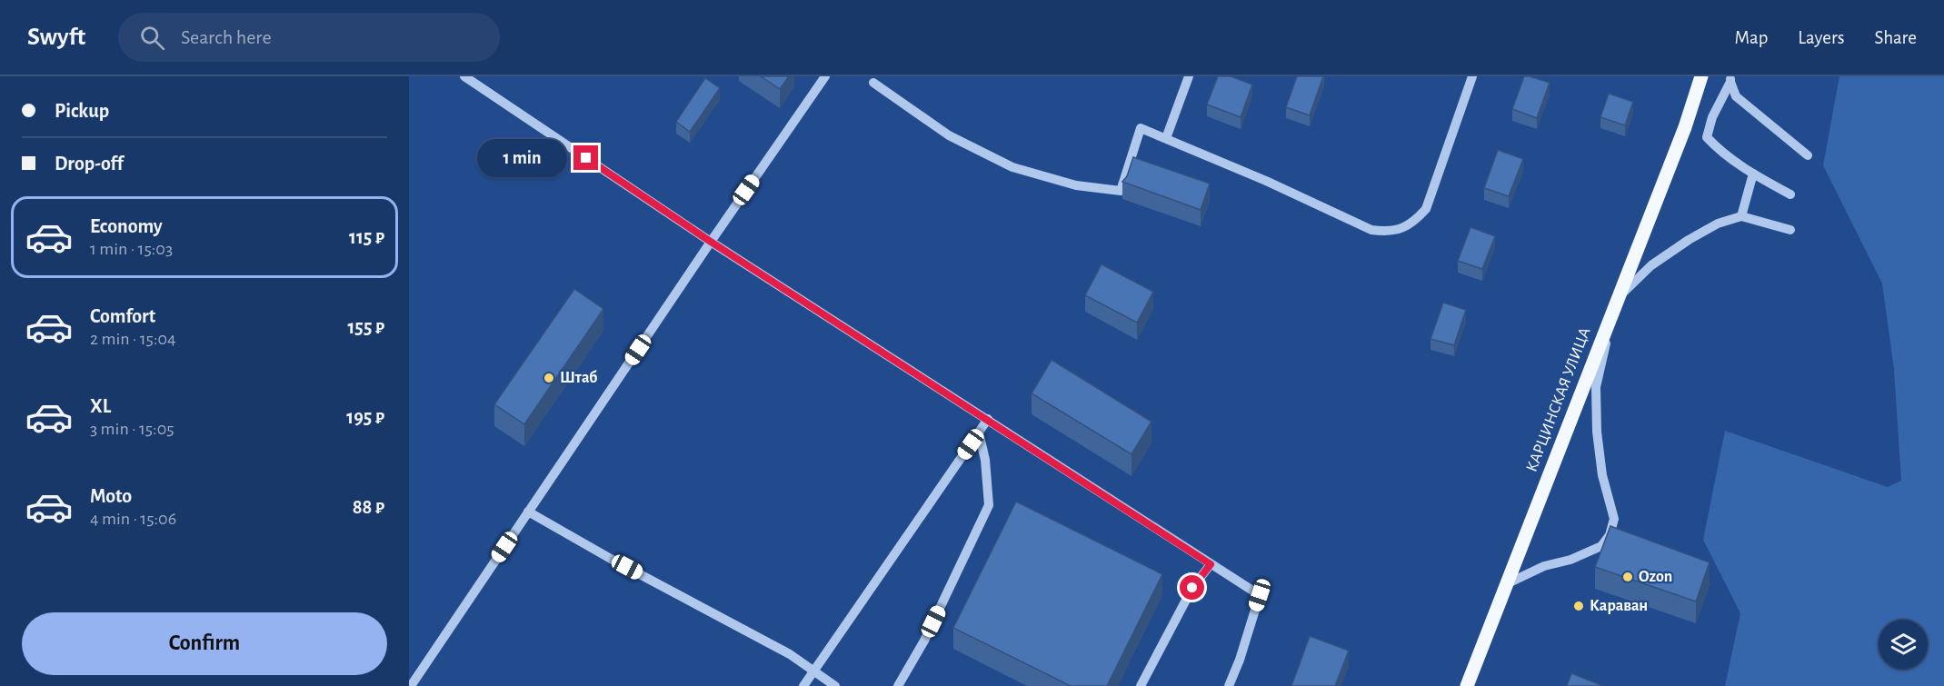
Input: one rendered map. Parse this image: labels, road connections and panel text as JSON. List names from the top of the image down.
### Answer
{
  "streets": {
    "main road": ["КАРЦИНСКАЯ УЛИЦА"]
  },
  "places": ["Штаб", "Ozon", "Караван"],
  "page": {
    "header": "Swyft",
    "search": "Search here",
    "nav": ["Map", "Layers", "Share"],
    "banner": ["Pickup", "Drop-off"],
    "bubble": "1 min",
    "list": [
      {
        "name": "Economy",
        "note": "1 min · 15:03",
        "value": "115 ₽"
      },
      {
        "name": "Comfort",
        "note": "2 min · 15:04",
        "value": "155 ₽"
      },
      {
        "name": "XL",
        "note": "3 min · 15:05",
        "value": "195 ₽"
      },
      {
        "name": "Moto",
        "note": "4 min · 15:06",
        "value": "88 ₽"
      }
    ],
    "buttons": "Confirm"
  }
}
